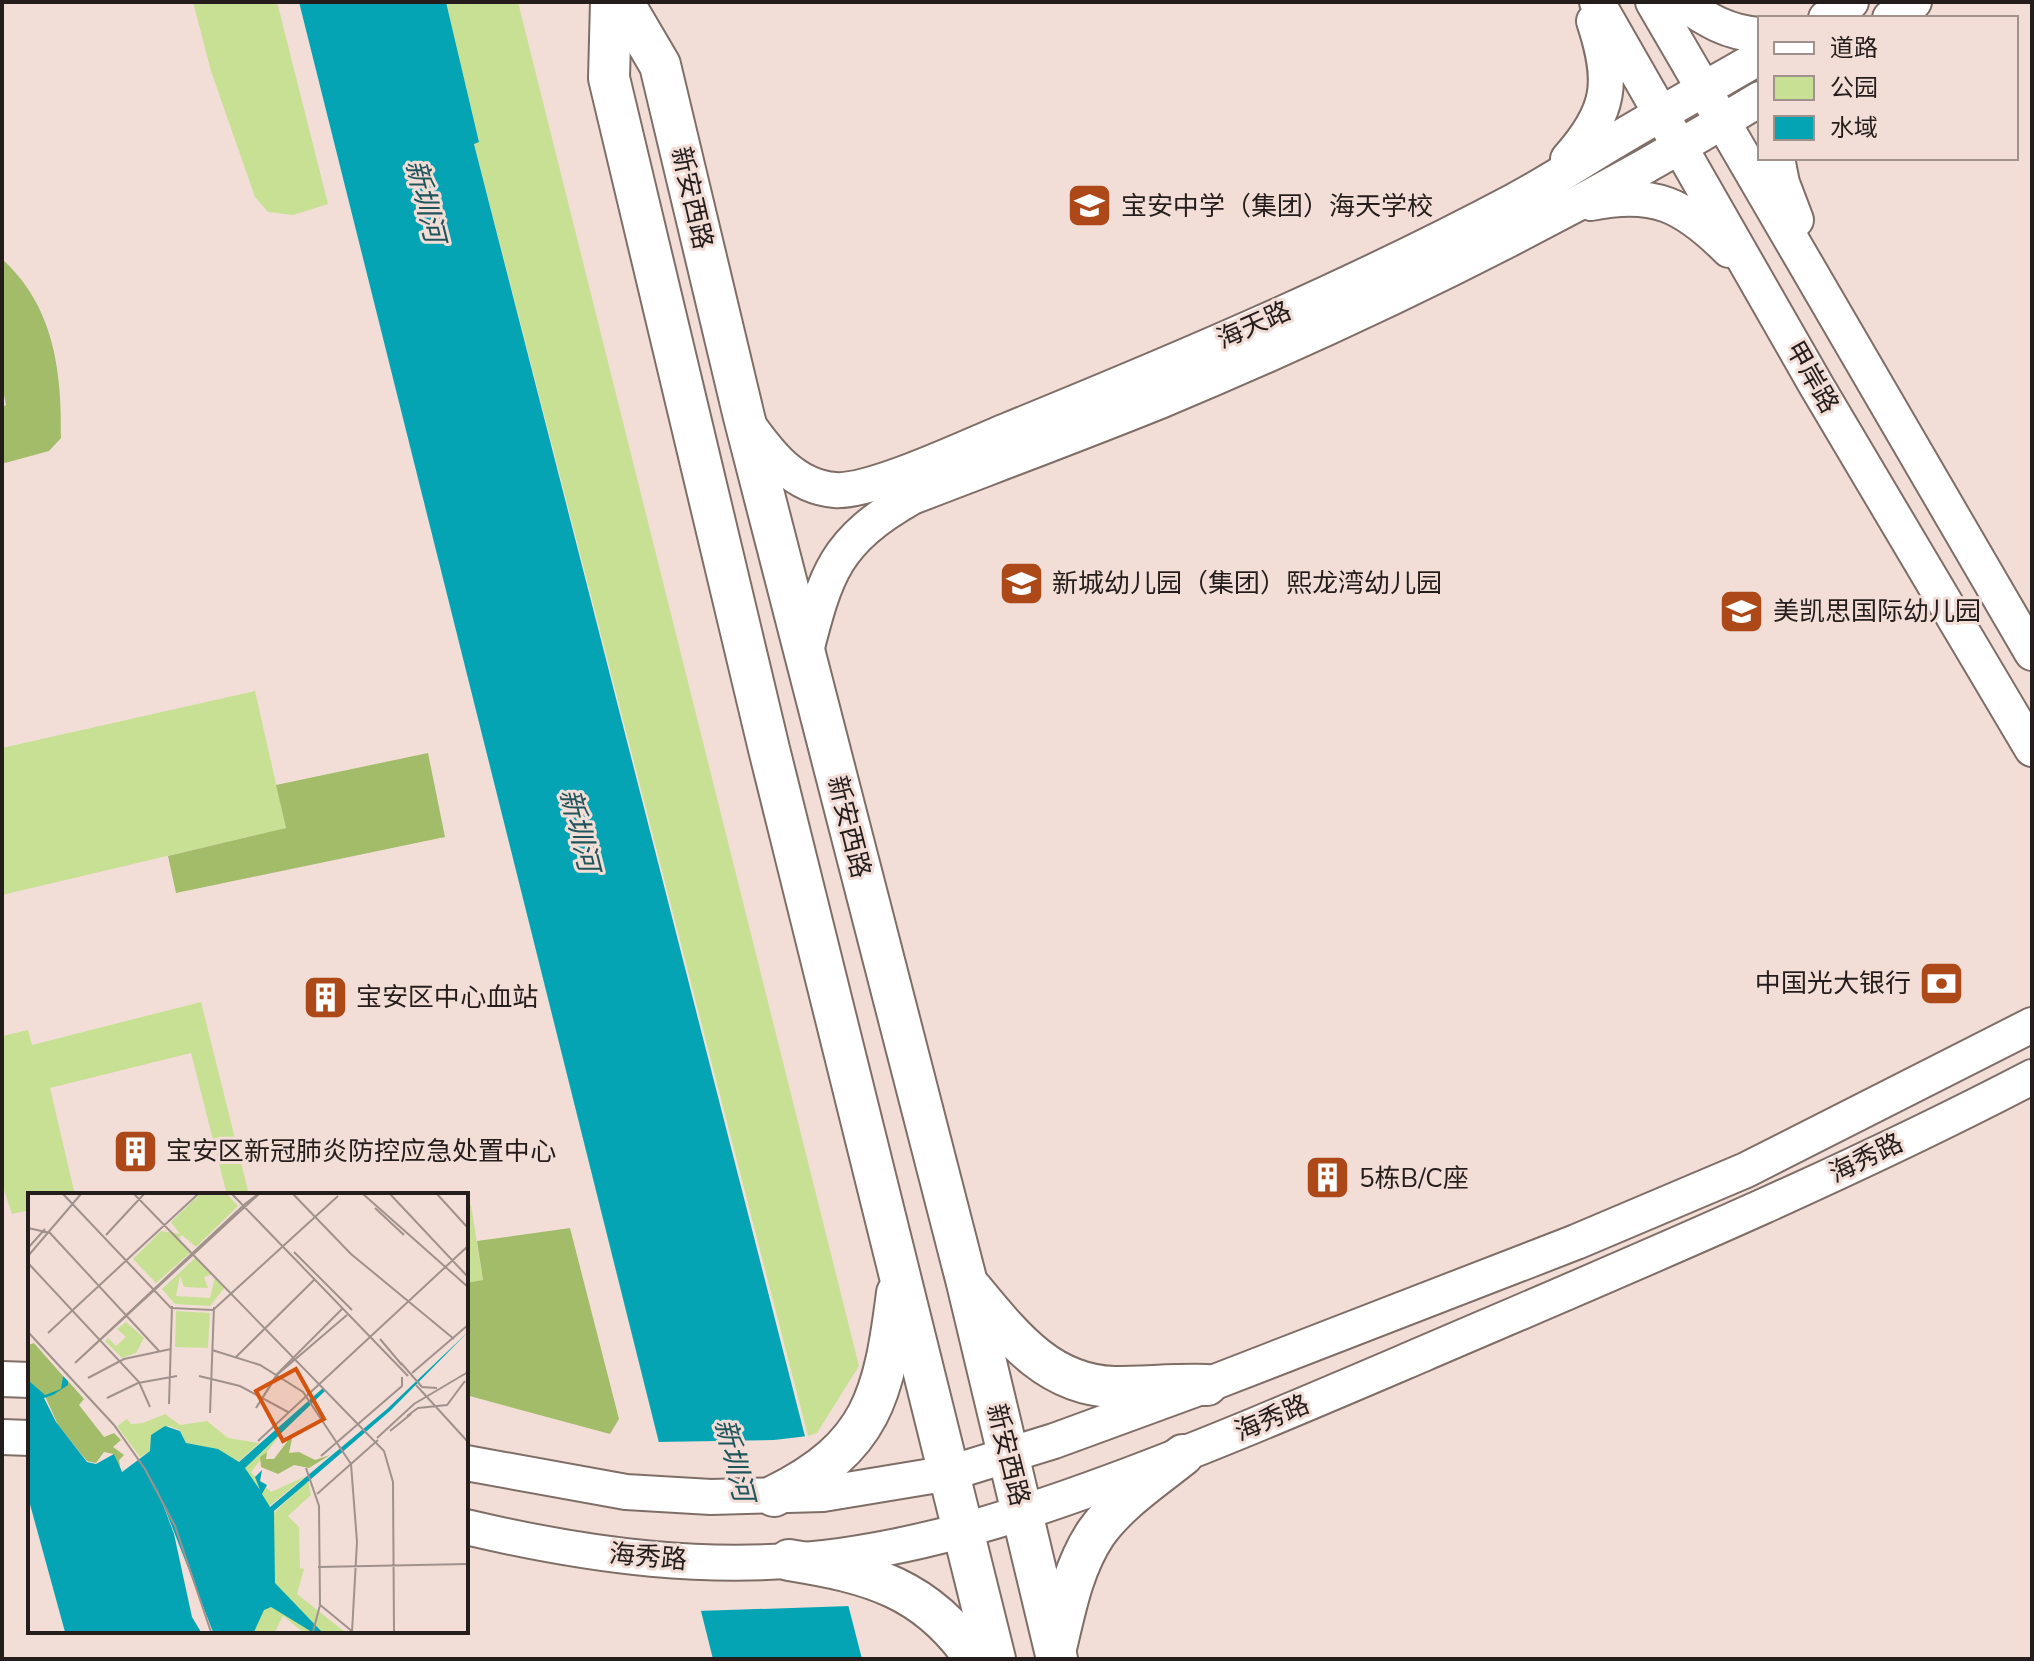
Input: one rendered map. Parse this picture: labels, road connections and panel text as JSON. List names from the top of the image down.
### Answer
{
  "streets": {
    "main road": [
      "新安西路",
      "海天路",
      "甲岸路",
      "海秀路"
    ]
  },
  "crossings": [
    ["新安西路", "海天路"],
    ["新安西路", "海秀路"],
    ["海天路", "甲岸路"]
  ],
  "water": ["新圳河"],
  "places": {
    "school or university": ["宝安中学（集团）海天学校", "新城幼儿园（集团）熙龙湾幼儿园", "美凯思国际幼儿园"],
    "bank": ["中国光大银行"],
    "building": ["宝安区中心血站", "宝安区新冠肺炎防控应急处置中心", "5栋B/C座"]
  },
  "legend": ["道路", "公园", "水域"]
}
